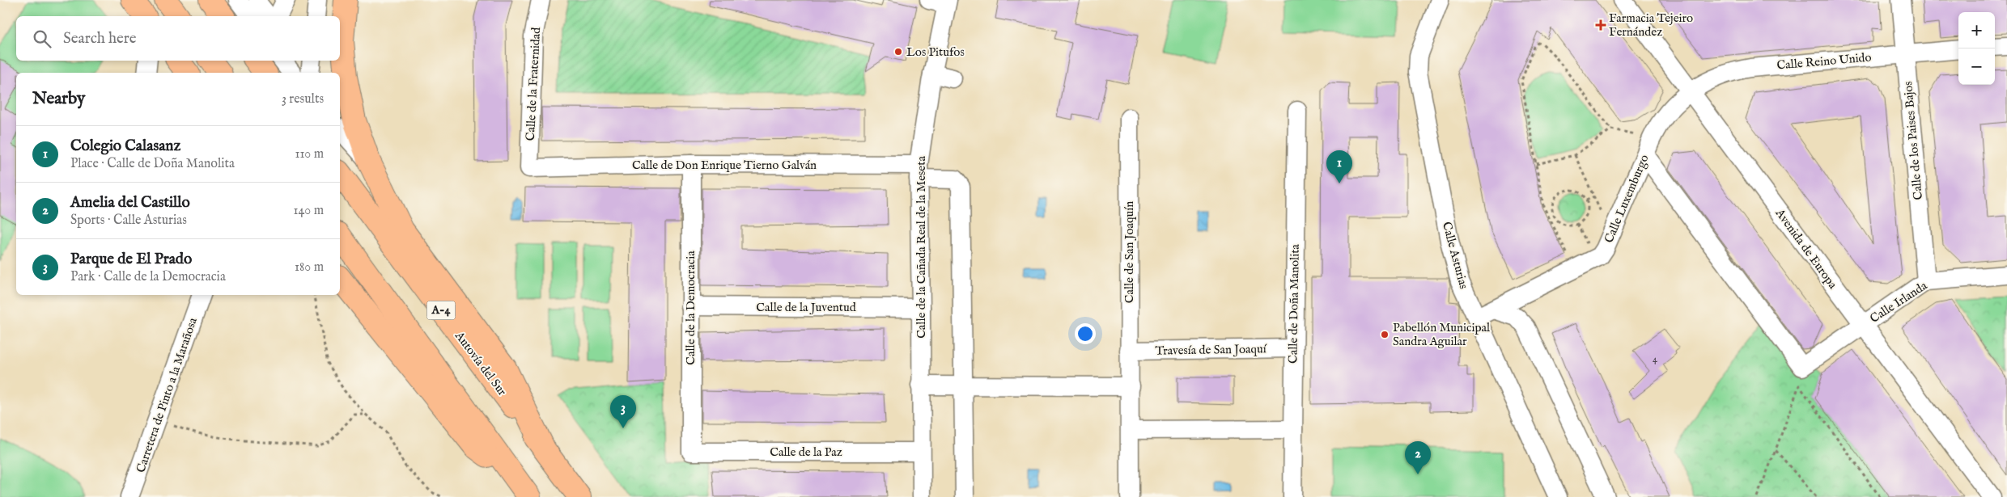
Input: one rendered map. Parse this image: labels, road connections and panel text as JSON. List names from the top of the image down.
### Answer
{
  "streets": {
    "highway": ["A-4", "Autovía del Sur"],
    "street": [
      "Calle Reino Unido",
      "Calle de la Fraternidad",
      "Calle de los Paises Bajos",
      "Calle de Don Enrique Tierno Galván",
      "Calle Luxemburgo",
      "Calle de la Cañada Real de la Meseta",
      "Avenida de Europa",
      "Calle de San Joaquín",
      "Calle Asturias",
      "Calle Irlanda",
      "Calle de Doña Manolita",
      "Calle de la Juventud",
      "Calle de la Democracia",
      "Travesía de San Joaquí",
      "Carretera de Pinto a la Marañosa",
      "Calle de la Paz"
    ]
  },
  "crossings": [
    ["Calle Reino Unido", "Calle de los Paises Bajos"],
    ["Calle Reino Unido", "Calle Luxemburgo"],
    ["Calle Reino Unido", "Avenida de Europa"],
    ["Calle de la Fraternidad", "Calle de Don Enrique Tierno Galván"],
    ["Calle de los Paises Bajos", "Calle Irlanda"],
    ["Calle de Don Enrique Tierno Galván", "Calle de la Cañada Real de la Meseta"],
    ["Calle de Don Enrique Tierno Galván", "Calle de la Democracia"],
    ["Calle Luxemburgo", "Avenida de Europa"],
    ["Calle Luxemburgo", "Calle Asturias"],
    ["Calle Luxemburgo", "Calle Irlanda"],
    ["Calle de la Cañada Real de la Meseta", "Calle de la Juventud"],
    ["Calle de la Cañada Real de la Meseta", "Calle de la Paz"],
    ["Avenida de Europa", "Calle Irlanda"],
    ["Calle de San Joaquín", "Travesía de San Joaquí"],
    ["Calle de Doña Manolita", "Travesía de San Joaquí"],
    ["Calle de la Juventud", "Calle de la Democracia"],
    ["Calle de la Democracia", "Calle de la Paz"]
  ],
  "places": {
    "health": ["Farmacia Tejeiro Fernández"],
    "other": ["Los Pitufos", "Pabellón Municipal Sandra Aguilar"]
  },
  "house_numbers": ["4"],
  "page": {
    "map_buttons": ["+", "−"],
    "search": "Search here",
    "heading": ["Nearby", "3 results"],
    "list": [
      {
        "mark": "1",
        "name": "Colegio Calasanz",
        "note": "Place · Calle de Doña Manolita",
        "value": "110 m"
      },
      {
        "mark": "2",
        "name": "Amelia del Castillo",
        "note": "Sports · Calle Asturias",
        "value": "140 m"
      },
      {
        "mark": "3",
        "name": "Parque de El Prado",
        "note": "Park · Calle de la Democracia",
        "value": "180 m"
      }
    ],
    "pins": ["1", "3", "2"]
  }
}
